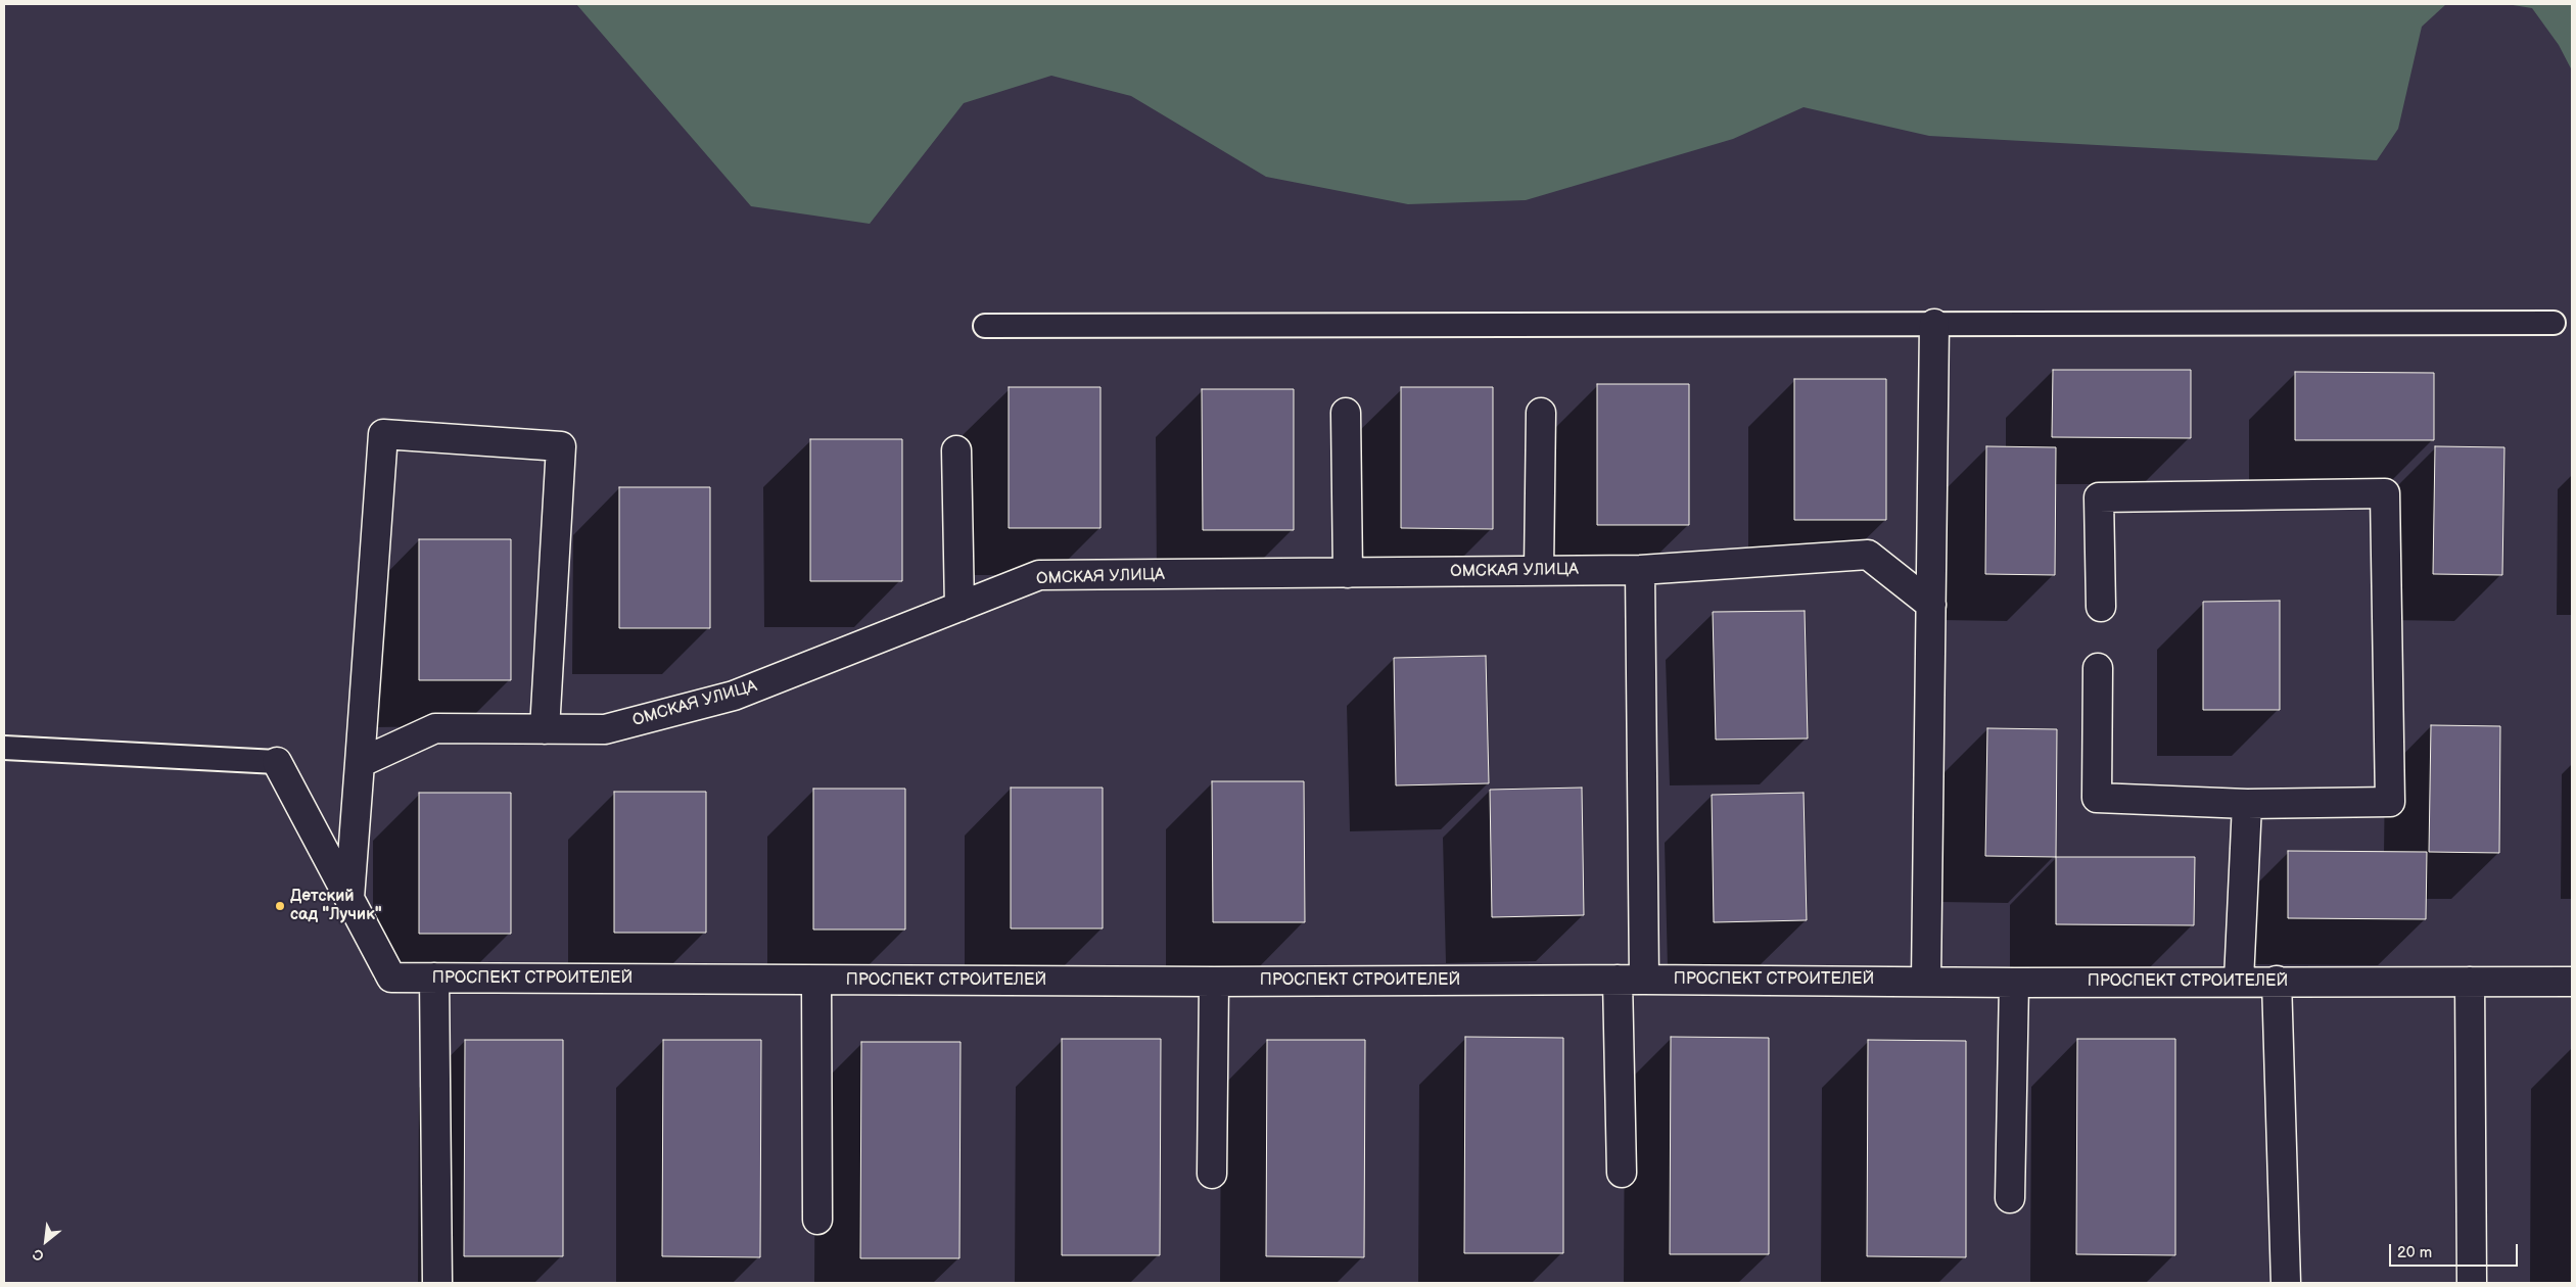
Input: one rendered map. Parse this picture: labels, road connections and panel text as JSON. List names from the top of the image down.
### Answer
{
  "streets": {
    "street": ["ОМСКАЯ УЛИЦА", "ПРОСПЕКТ СТРОИТЕЛЕЙ"]
  },
  "places": ["Детский сад \"Лучик\""],
  "scale_bar": "20 m",
  "north": "bottom left"
}
